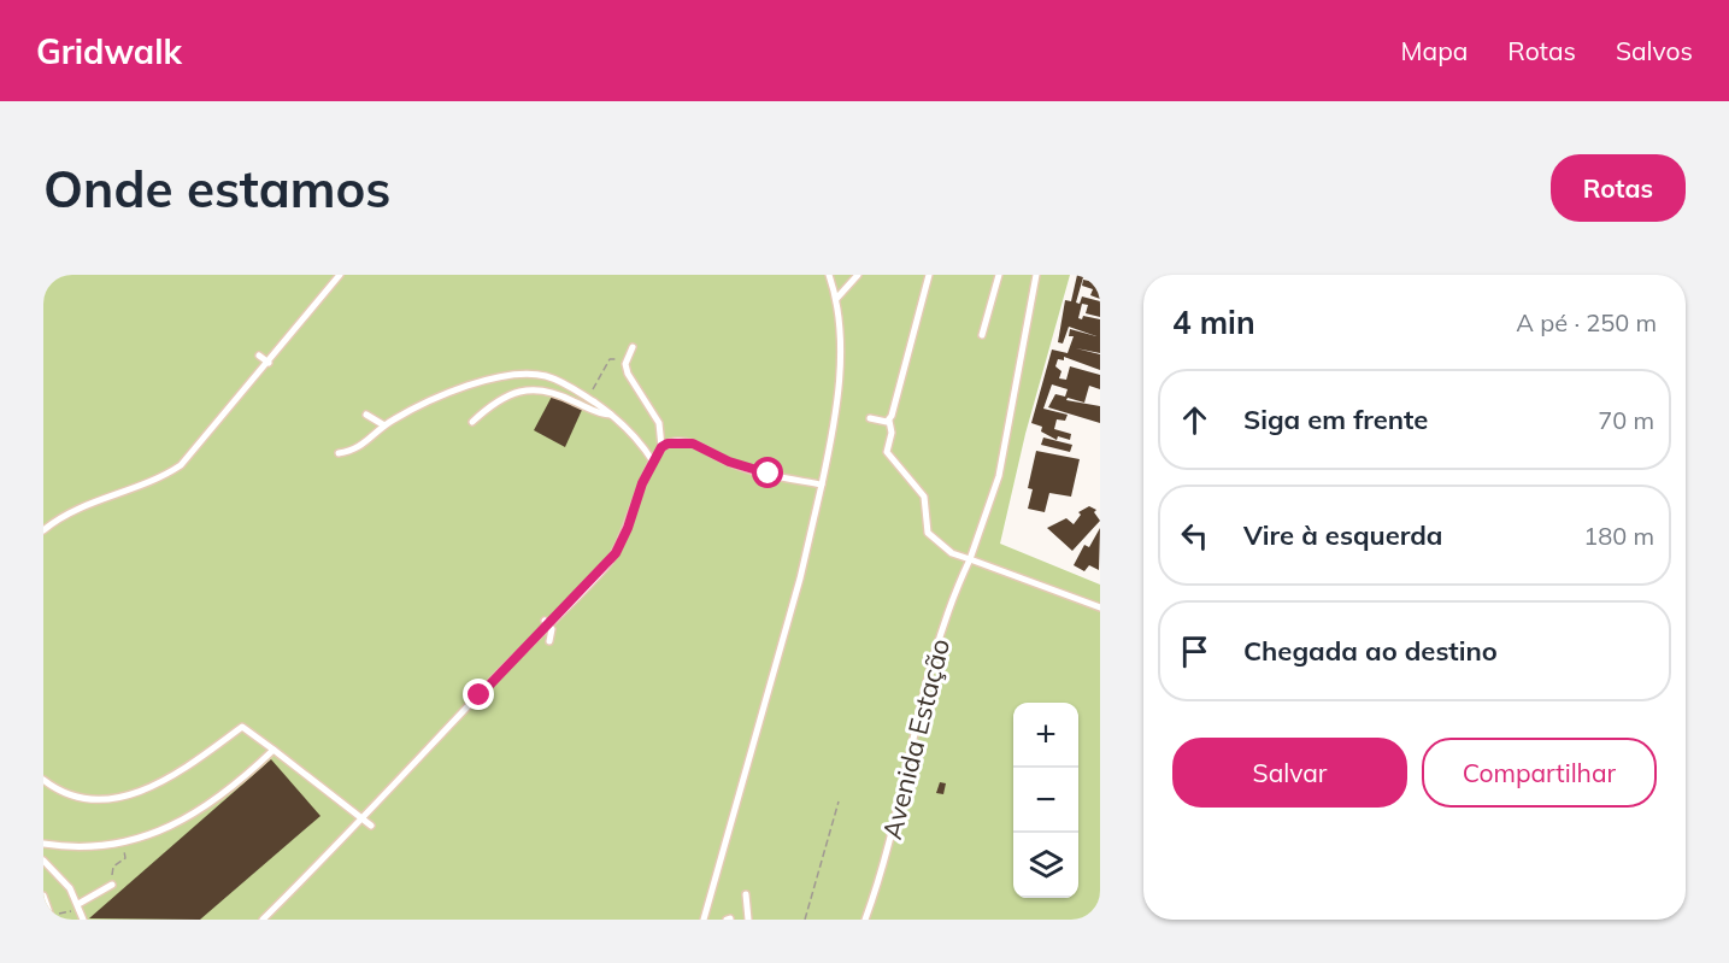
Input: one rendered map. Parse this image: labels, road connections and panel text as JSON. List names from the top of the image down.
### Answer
{
  "streets": {
    "lane": ["Avenida Estação"]
  },
  "page": {
    "header": "Gridwalk",
    "nav": ["Mapa", "Rotas", "Salvos"],
    "buttons": [
      "Rotas",
      ["Salvar", "Compartilhar"]
    ],
    "title": "Onde estamos",
    "heading": ["4 min", "A pé · 250 m"],
    "list": [
      ["Siga em frente", "70 m"],
      ["Vire à esquerda", "180 m"],
      "Chegada ao destino"
    ],
    "map_buttons": ["+", "−"]
  }
}
